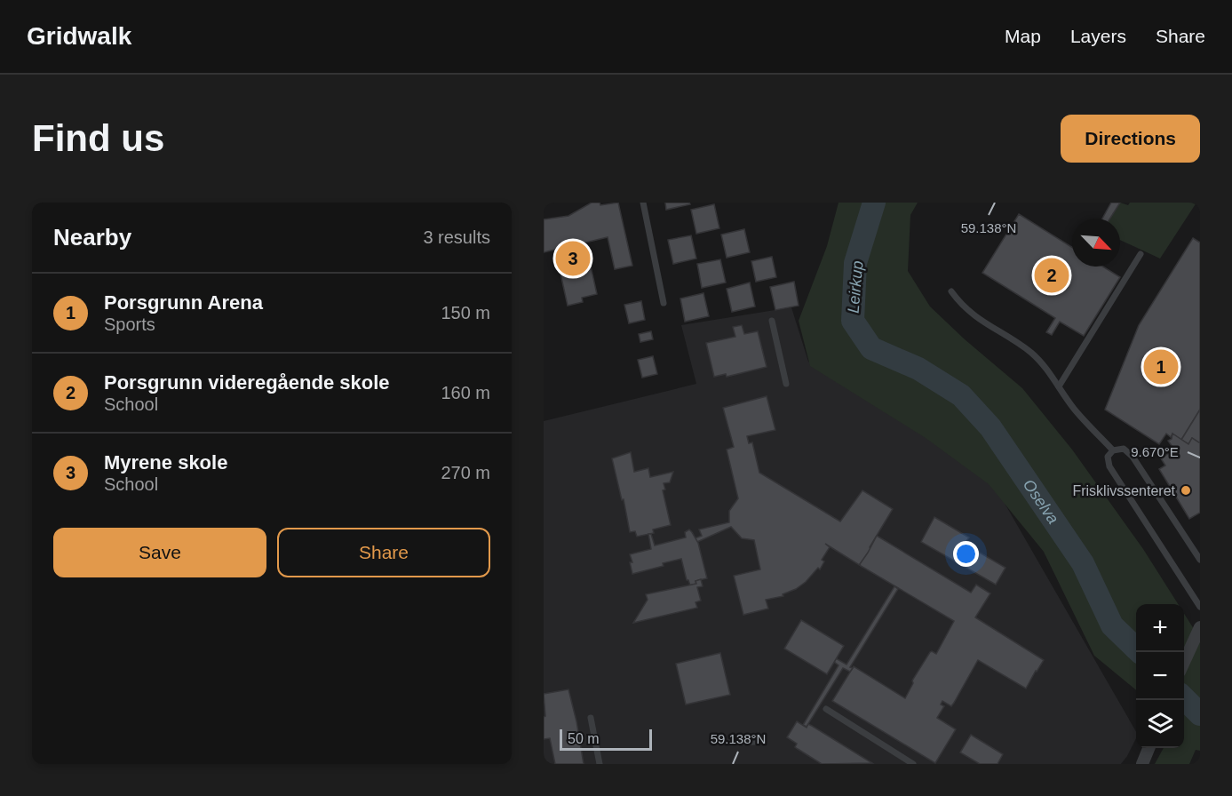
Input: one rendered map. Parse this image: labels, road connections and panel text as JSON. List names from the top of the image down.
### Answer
{
  "water": ["Leirkup", "Oselva"],
  "places": ["Frisklivssenteret"],
  "scale_bar": "50 m",
  "north": "bottom right",
  "page": {
    "header": "Gridwalk",
    "nav": ["Map", "Layers", "Share"],
    "buttons": [
      "Directions",
      ["Save", "Share"]
    ],
    "title": "Find us",
    "heading": ["Nearby", "3 results"],
    "pins": ["3", "2", "1"],
    "list": [
      {
        "mark": "1",
        "name": "Porsgrunn Arena",
        "note": "Sports",
        "value": "150 m"
      },
      {
        "mark": "2",
        "name": "Porsgrunn videregående skole",
        "note": "School",
        "value": "160 m"
      },
      {
        "mark": "3",
        "name": "Myrene skole",
        "note": "School",
        "value": "270 m"
      }
    ],
    "map_buttons": ["+", "−"],
    "scale": "50 m"
  },
  "coordinates": ["59.138°N", "9.670°E"]
}
